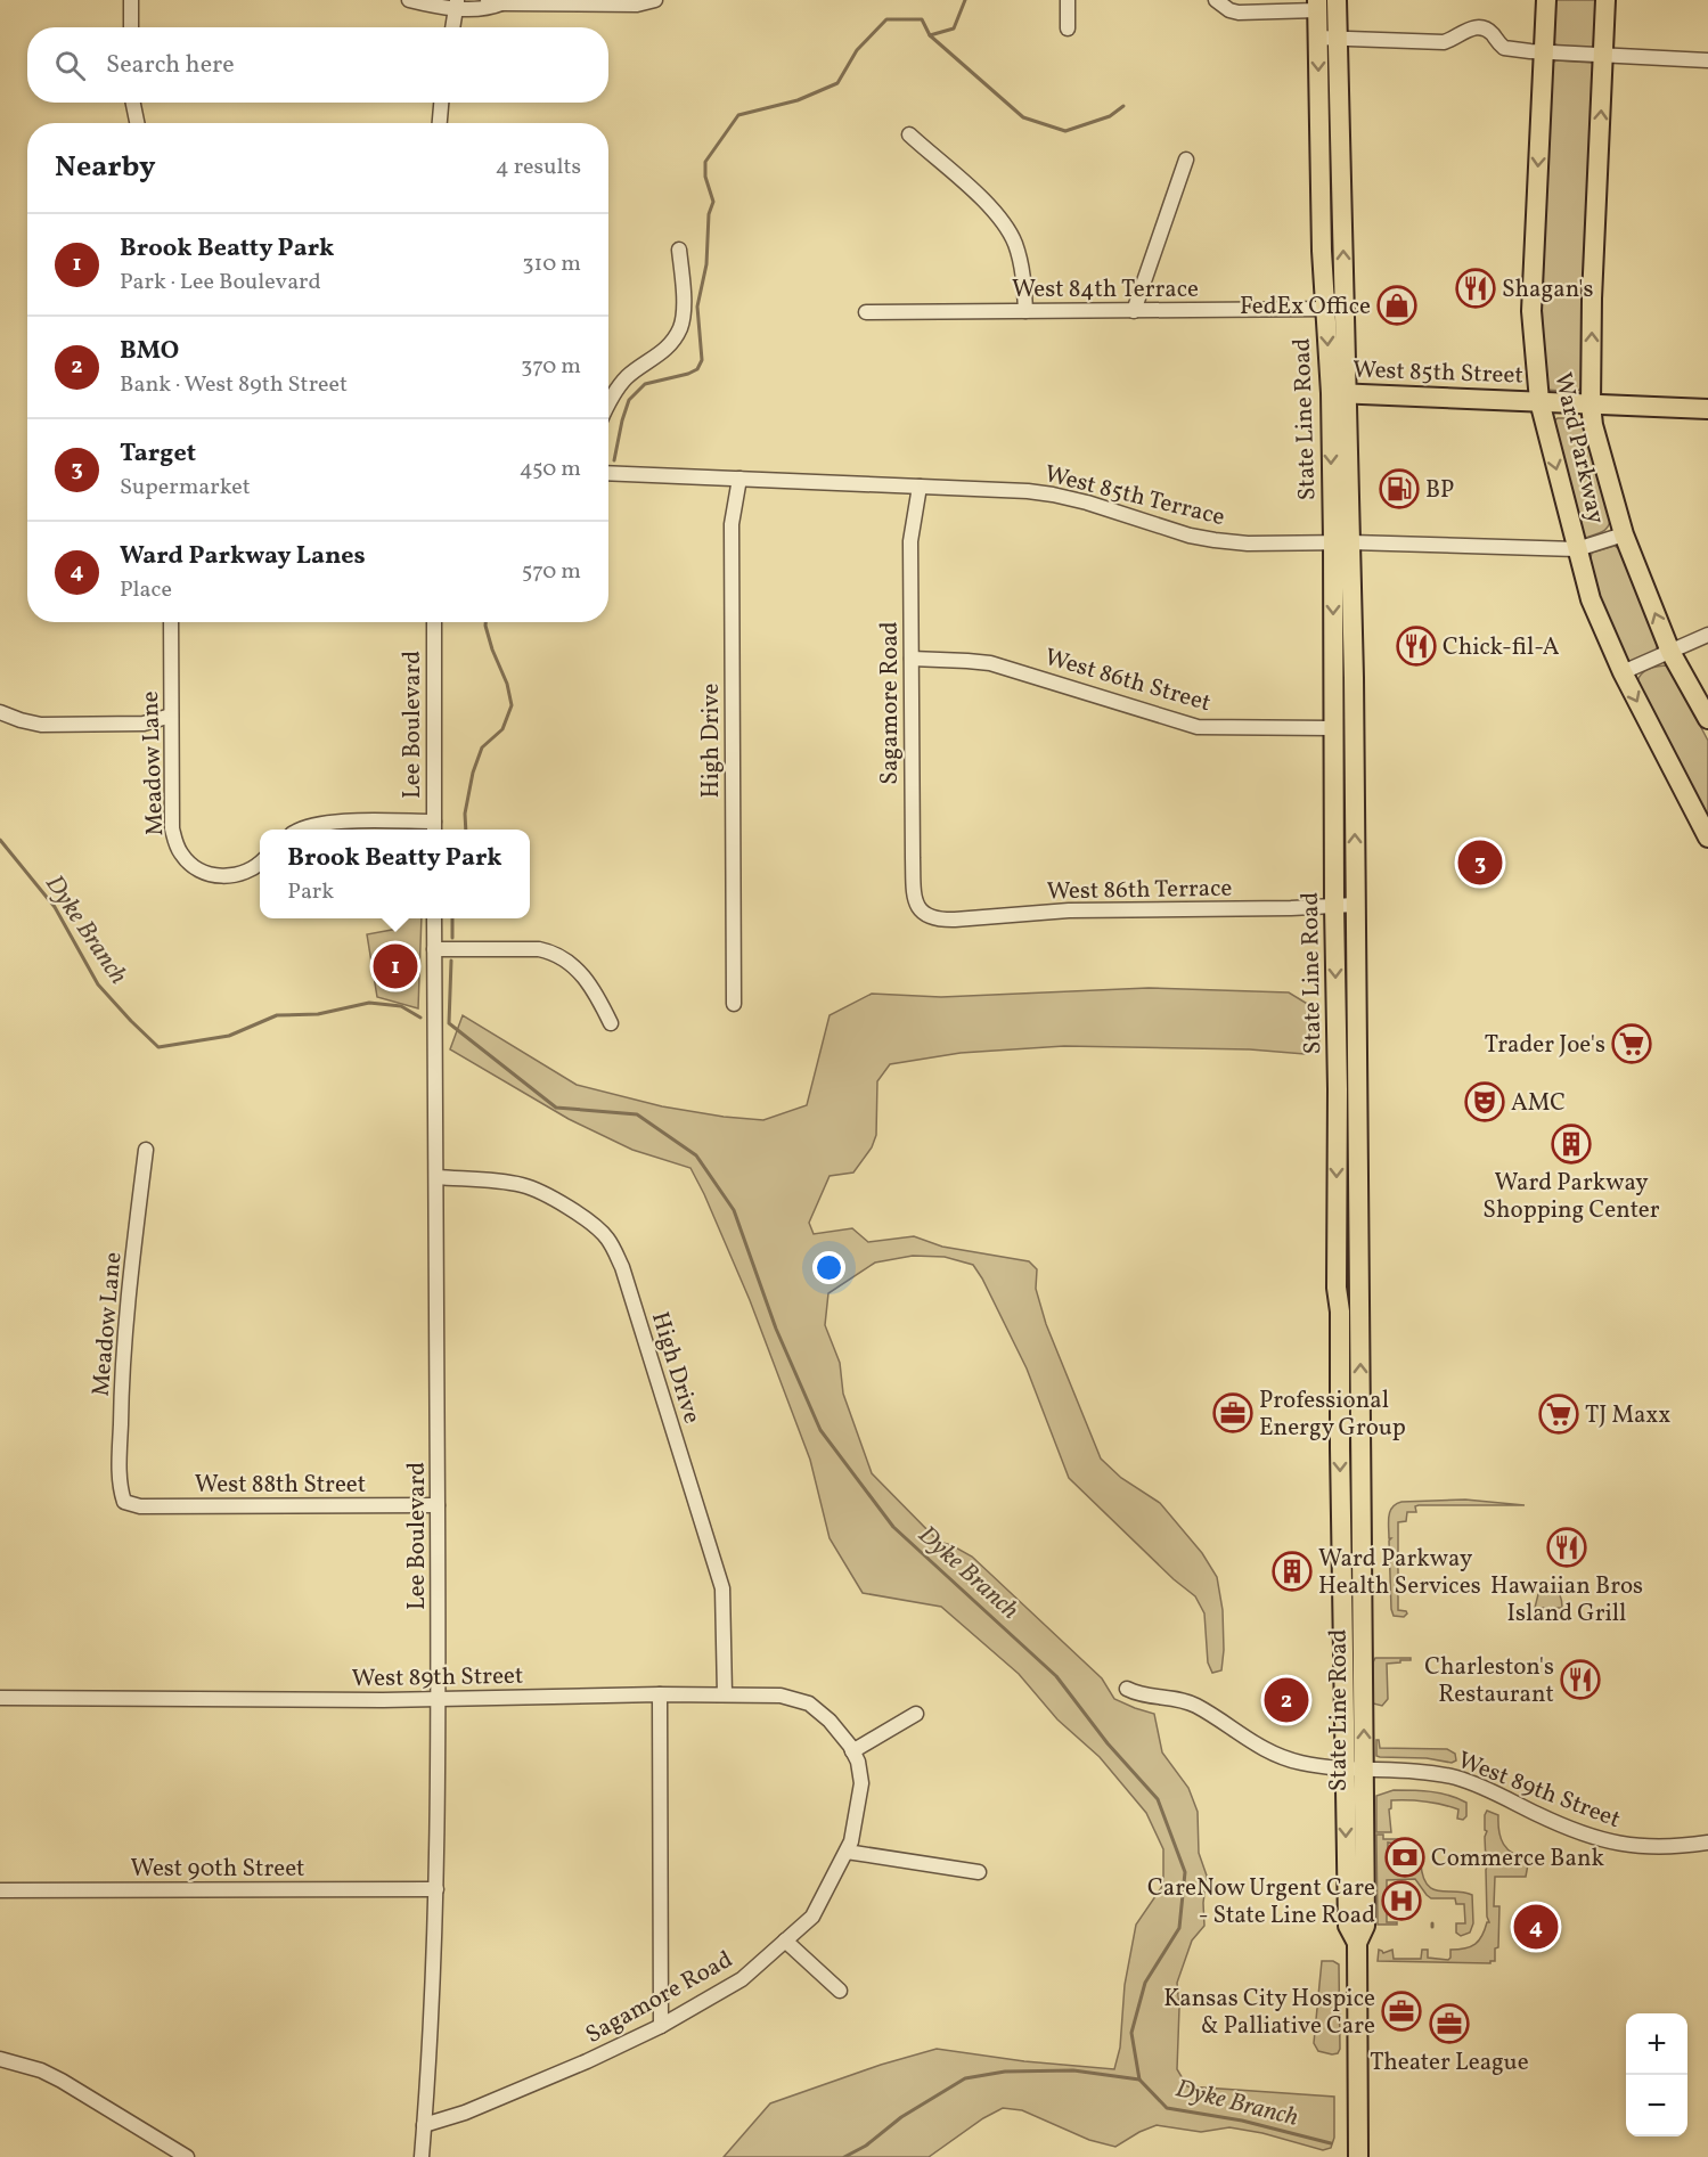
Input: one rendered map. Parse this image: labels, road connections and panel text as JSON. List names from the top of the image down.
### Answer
{
  "streets": {
    "main road": ["West 85th Street", "State Line Road", "Ward Parkway"],
    "street": [
      "West 84th Terrace",
      "West 85th Terrace",
      "West 86th Street",
      "Sagamore Road",
      "Lee Boulevard",
      "High Drive",
      "Meadow Lane",
      "West 86th Terrace",
      "West 88th Street",
      "West 89th Street",
      "West 90th Street"
    ]
  },
  "crossings": [
    ["West 84th Terrace", "State Line Road"],
    ["West 85th Street", "State Line Road"],
    ["West 85th Street", "Ward Parkway"],
    ["State Line Road", "West 85th Terrace"],
    ["State Line Road", "West 86th Street"],
    ["State Line Road", "West 86th Terrace"],
    ["State Line Road", "West 89th Street"],
    ["Ward Parkway", "West 85th Terrace"],
    ["West 85th Terrace", "Sagamore Road"],
    ["West 85th Terrace", "High Drive"],
    ["West 86th Street", "Sagamore Road"],
    ["Sagamore Road", "Lee Boulevard"],
    ["Sagamore Road", "West 86th Terrace"],
    ["Sagamore Road", "West 89th Street"],
    ["Lee Boulevard", "High Drive"],
    ["Lee Boulevard", "West 88th Street"],
    ["Lee Boulevard", "West 89th Street"],
    ["Lee Boulevard", "West 90th Street"],
    ["High Drive", "West 89th Street"],
    ["Meadow Lane", "West 88th Street"]
  ],
  "water": ["Dyke Branch"],
  "places": {
    "restaurant": [
      "Shagan's",
      "Chick-fil-A",
      "Hawaiian Bros Island Grill",
      "Charleston's Restaurant"
    ],
    "shop": ["FedEx Office"],
    "fuel station": ["BP"],
    "supermarket": ["Trader Joe's", "TJ Maxx"],
    "theatre": ["AMC"],
    "building": ["Ward Parkway Shopping Center", "Ward Parkway Health Services"],
    "office": ["Professional Energy Group", "Kansas City Hospice & Palliative Care", "Theater League"],
    "bank": ["Commerce Bank"],
    "hospital": ["CareNow Urgent Care - State Line Road"]
  },
  "page": {
    "search": "Search here",
    "heading": ["Nearby", "4 results"],
    "list": [
      {
        "mark": "1",
        "name": "Brook Beatty Park",
        "note": "Park · Lee Boulevard",
        "value": "310 m"
      },
      {
        "mark": "2",
        "name": "BMO",
        "note": "Bank · West 89th Street",
        "value": "370 m"
      },
      {
        "mark": "3",
        "name": "Target",
        "note": "Supermarket",
        "value": "450 m"
      },
      {
        "mark": "4",
        "name": "Ward Parkway Lanes",
        "note": "Place",
        "value": "570 m"
      }
    ],
    "popup": ["Brook Beatty Park", "Park"],
    "pins": [
      "3",
      "1",
      "2",
      "4"
    ],
    "map_buttons": ["+", "−"]
  }
}
